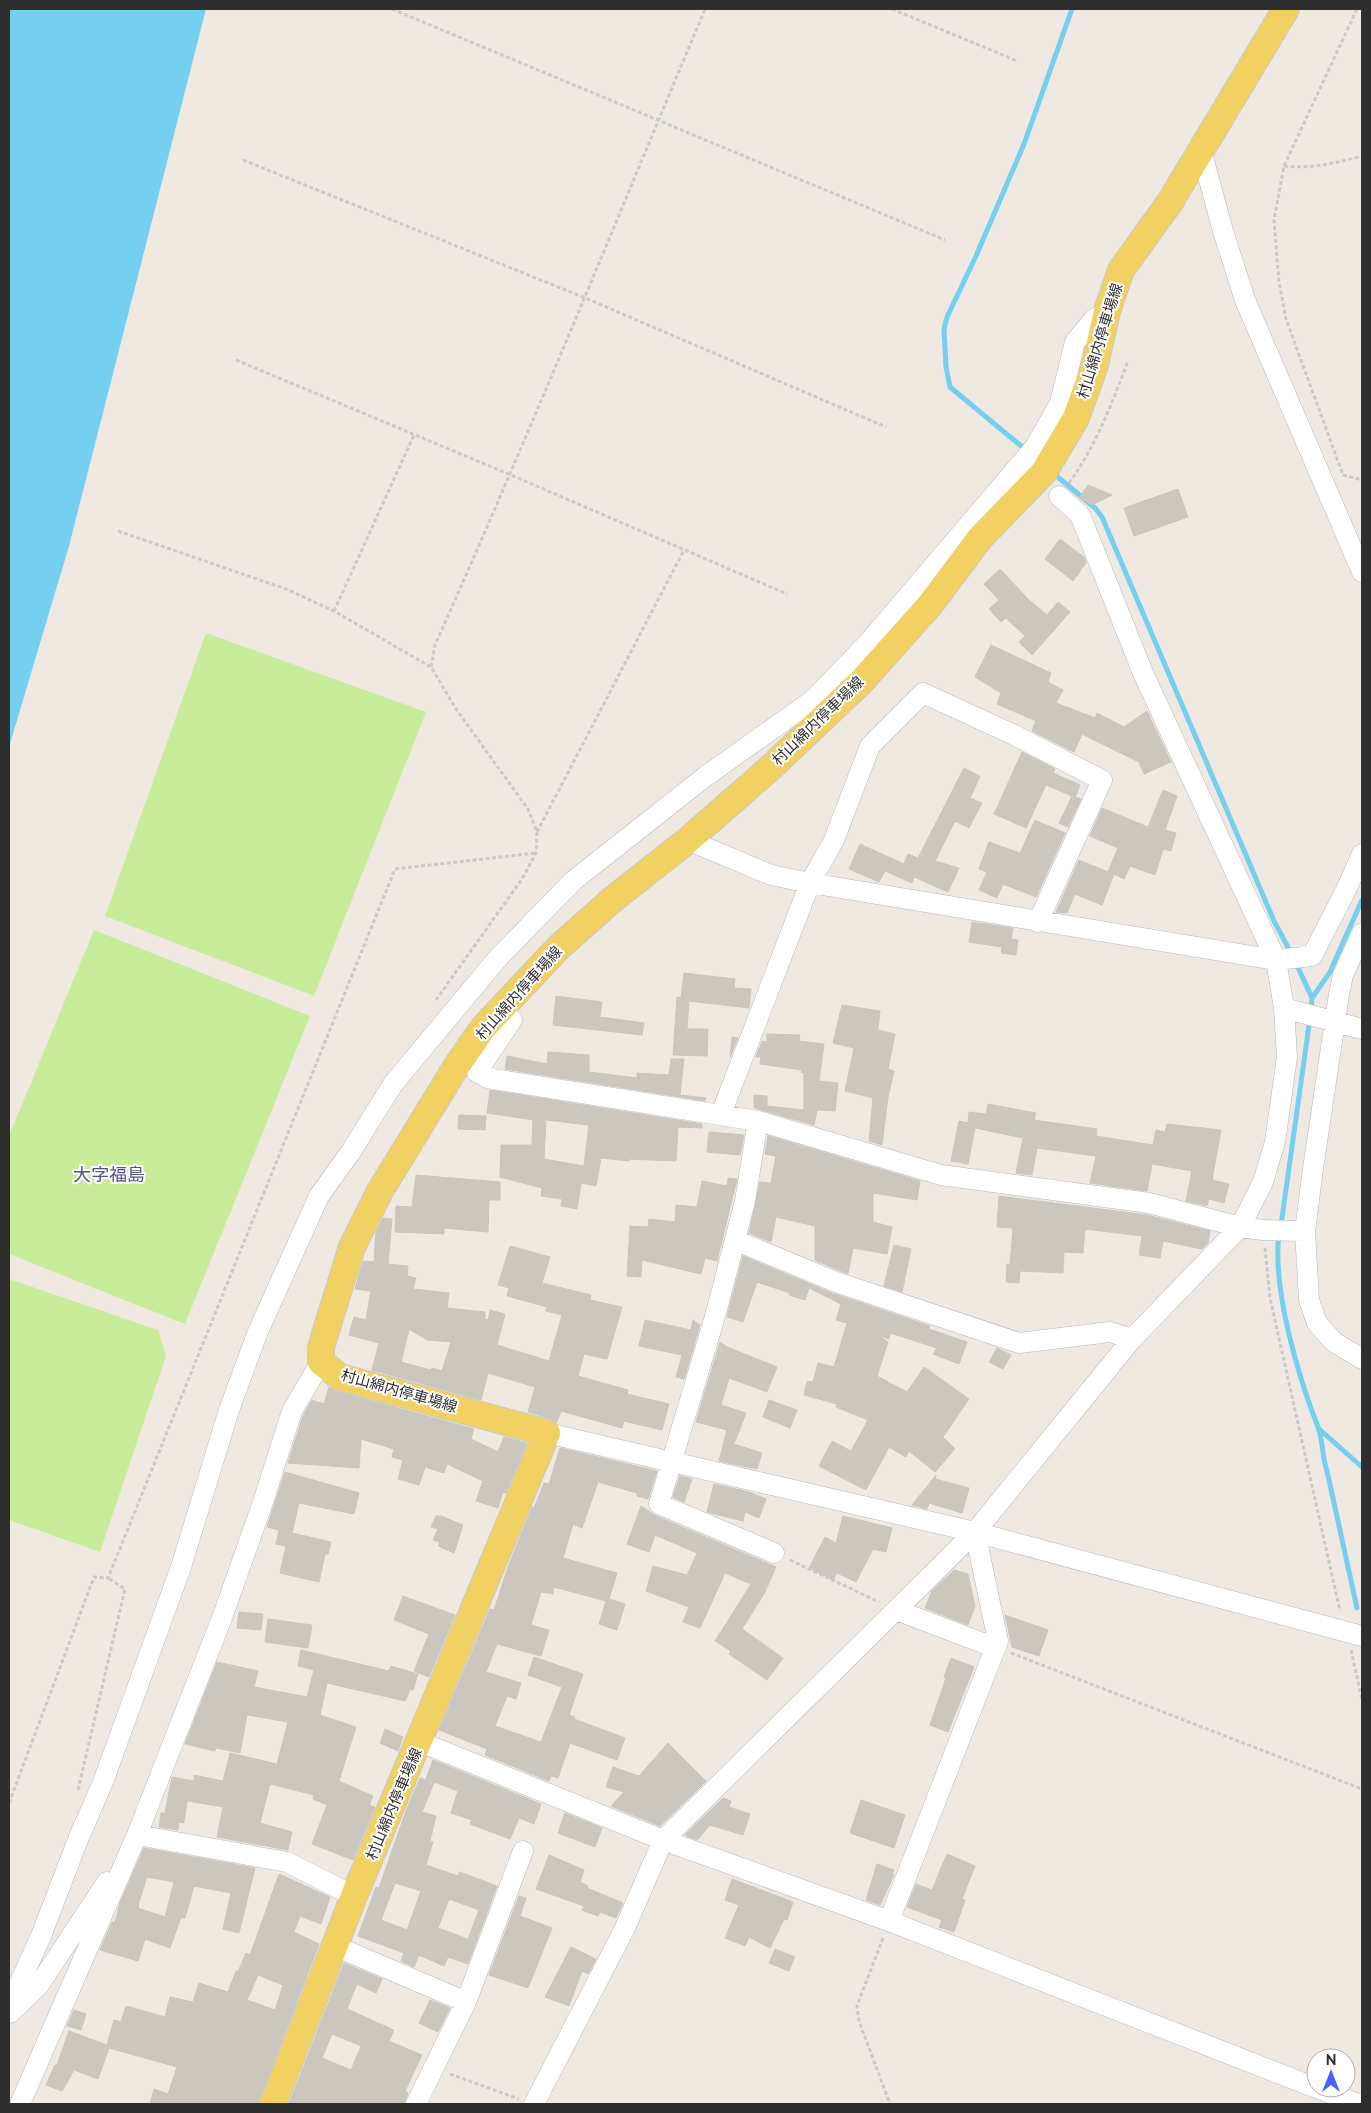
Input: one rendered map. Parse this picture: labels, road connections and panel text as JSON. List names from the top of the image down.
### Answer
{
  "streets": {
    "main road": ["村山綿内停車場線"]
  },
  "districts": ["大字福島"],
  "north": "top"
}
